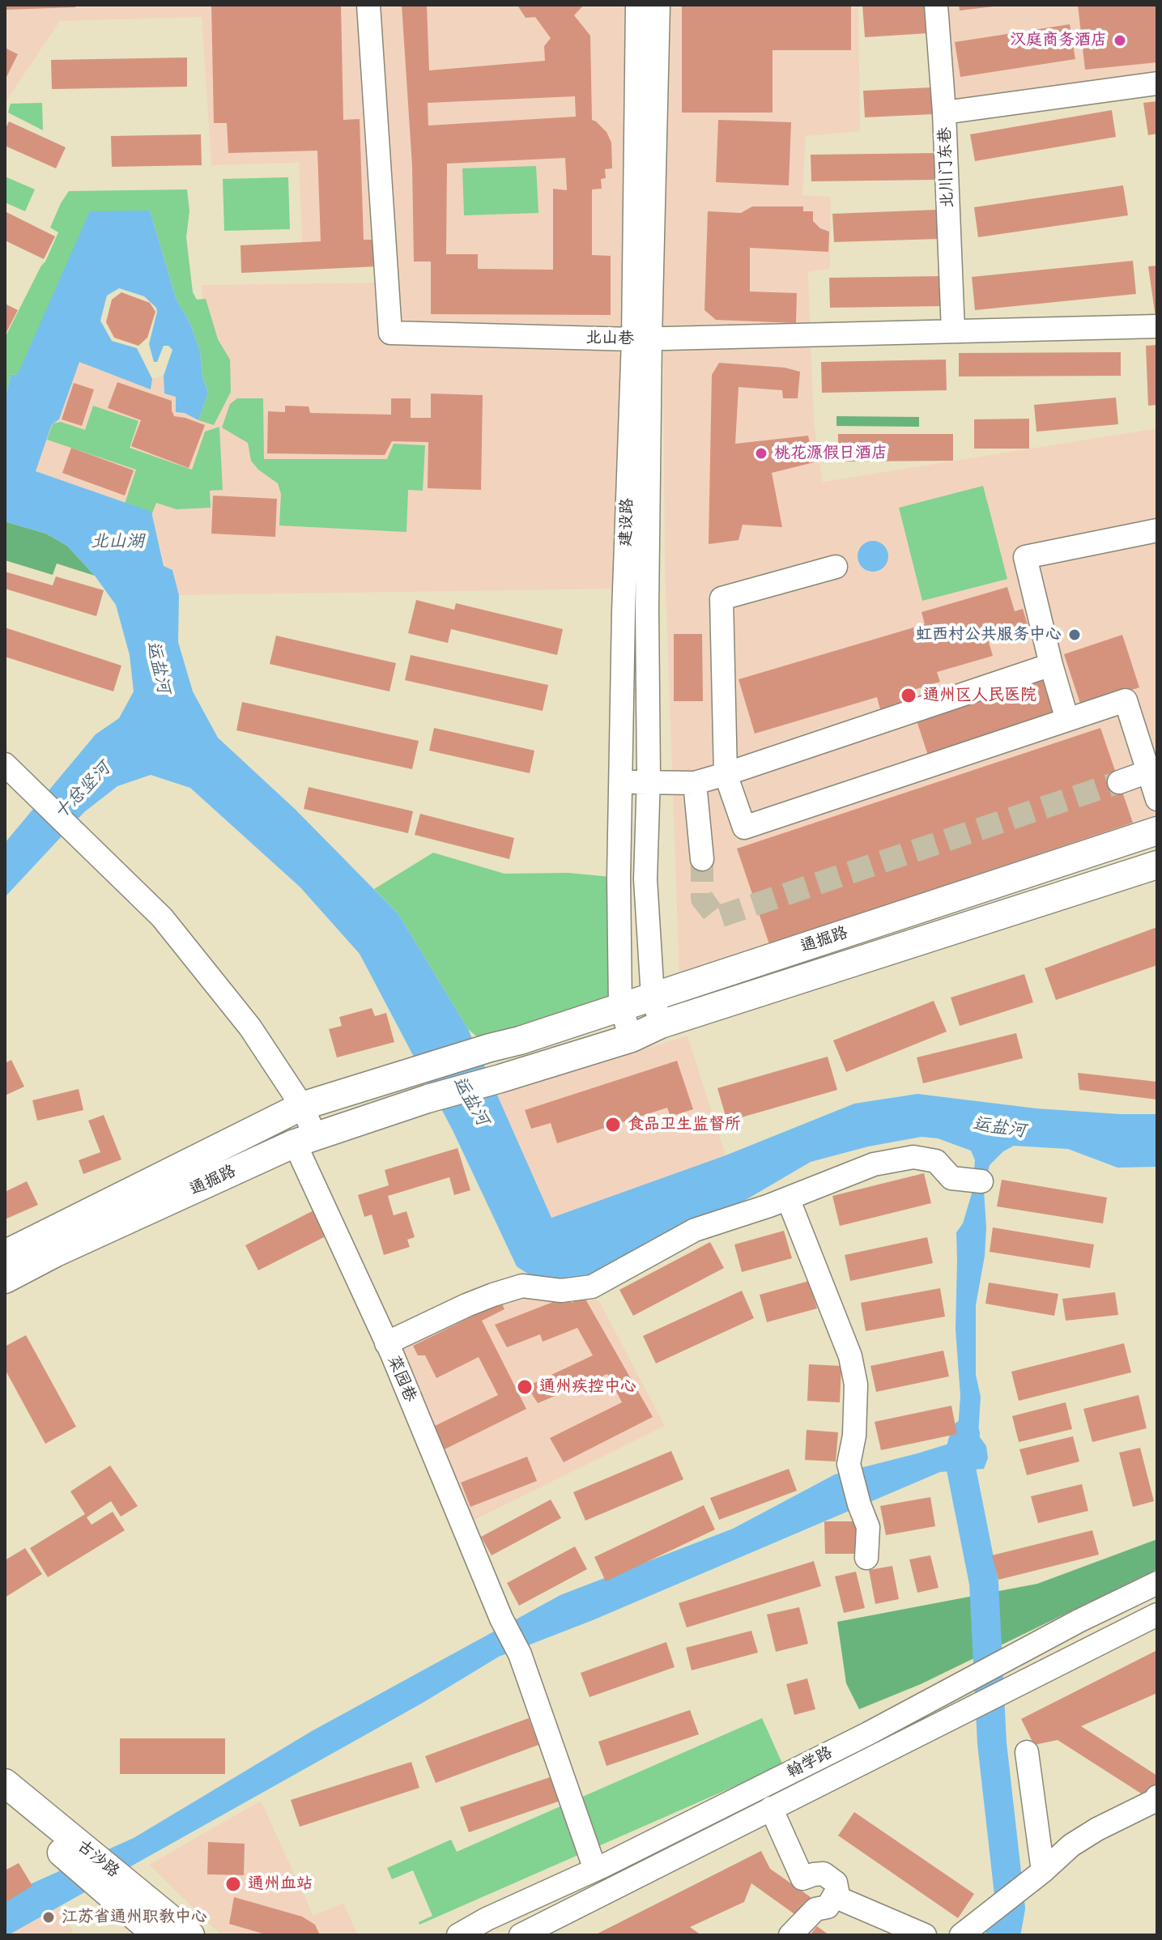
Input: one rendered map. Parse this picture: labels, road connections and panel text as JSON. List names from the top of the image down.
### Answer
{
  "streets": {
    "main road": ["通掘路", "古沙路"],
    "street": [
      "北川门东巷",
      "北山巷",
      "建设路",
      "菜园巷",
      "翰学路"
    ]
  },
  "crossings": [
    ["北川门东巷", "北山巷"],
    ["北山巷", "建设路"],
    ["建设路", "通掘路"],
    ["通掘路", "菜园巷"],
    ["菜园巷", "翰学路"]
  ],
  "water": ["北山湖", "运盐河", "十总竖河"],
  "places": [
    "汉庭商务酒店",
    "桃花源假日酒店",
    "虹西村公共服务中心",
    "通州区人民医院",
    "食品卫生监督所",
    "通州疾控中心",
    "通州血站",
    "江苏省通州职教中心"
  ]
}
